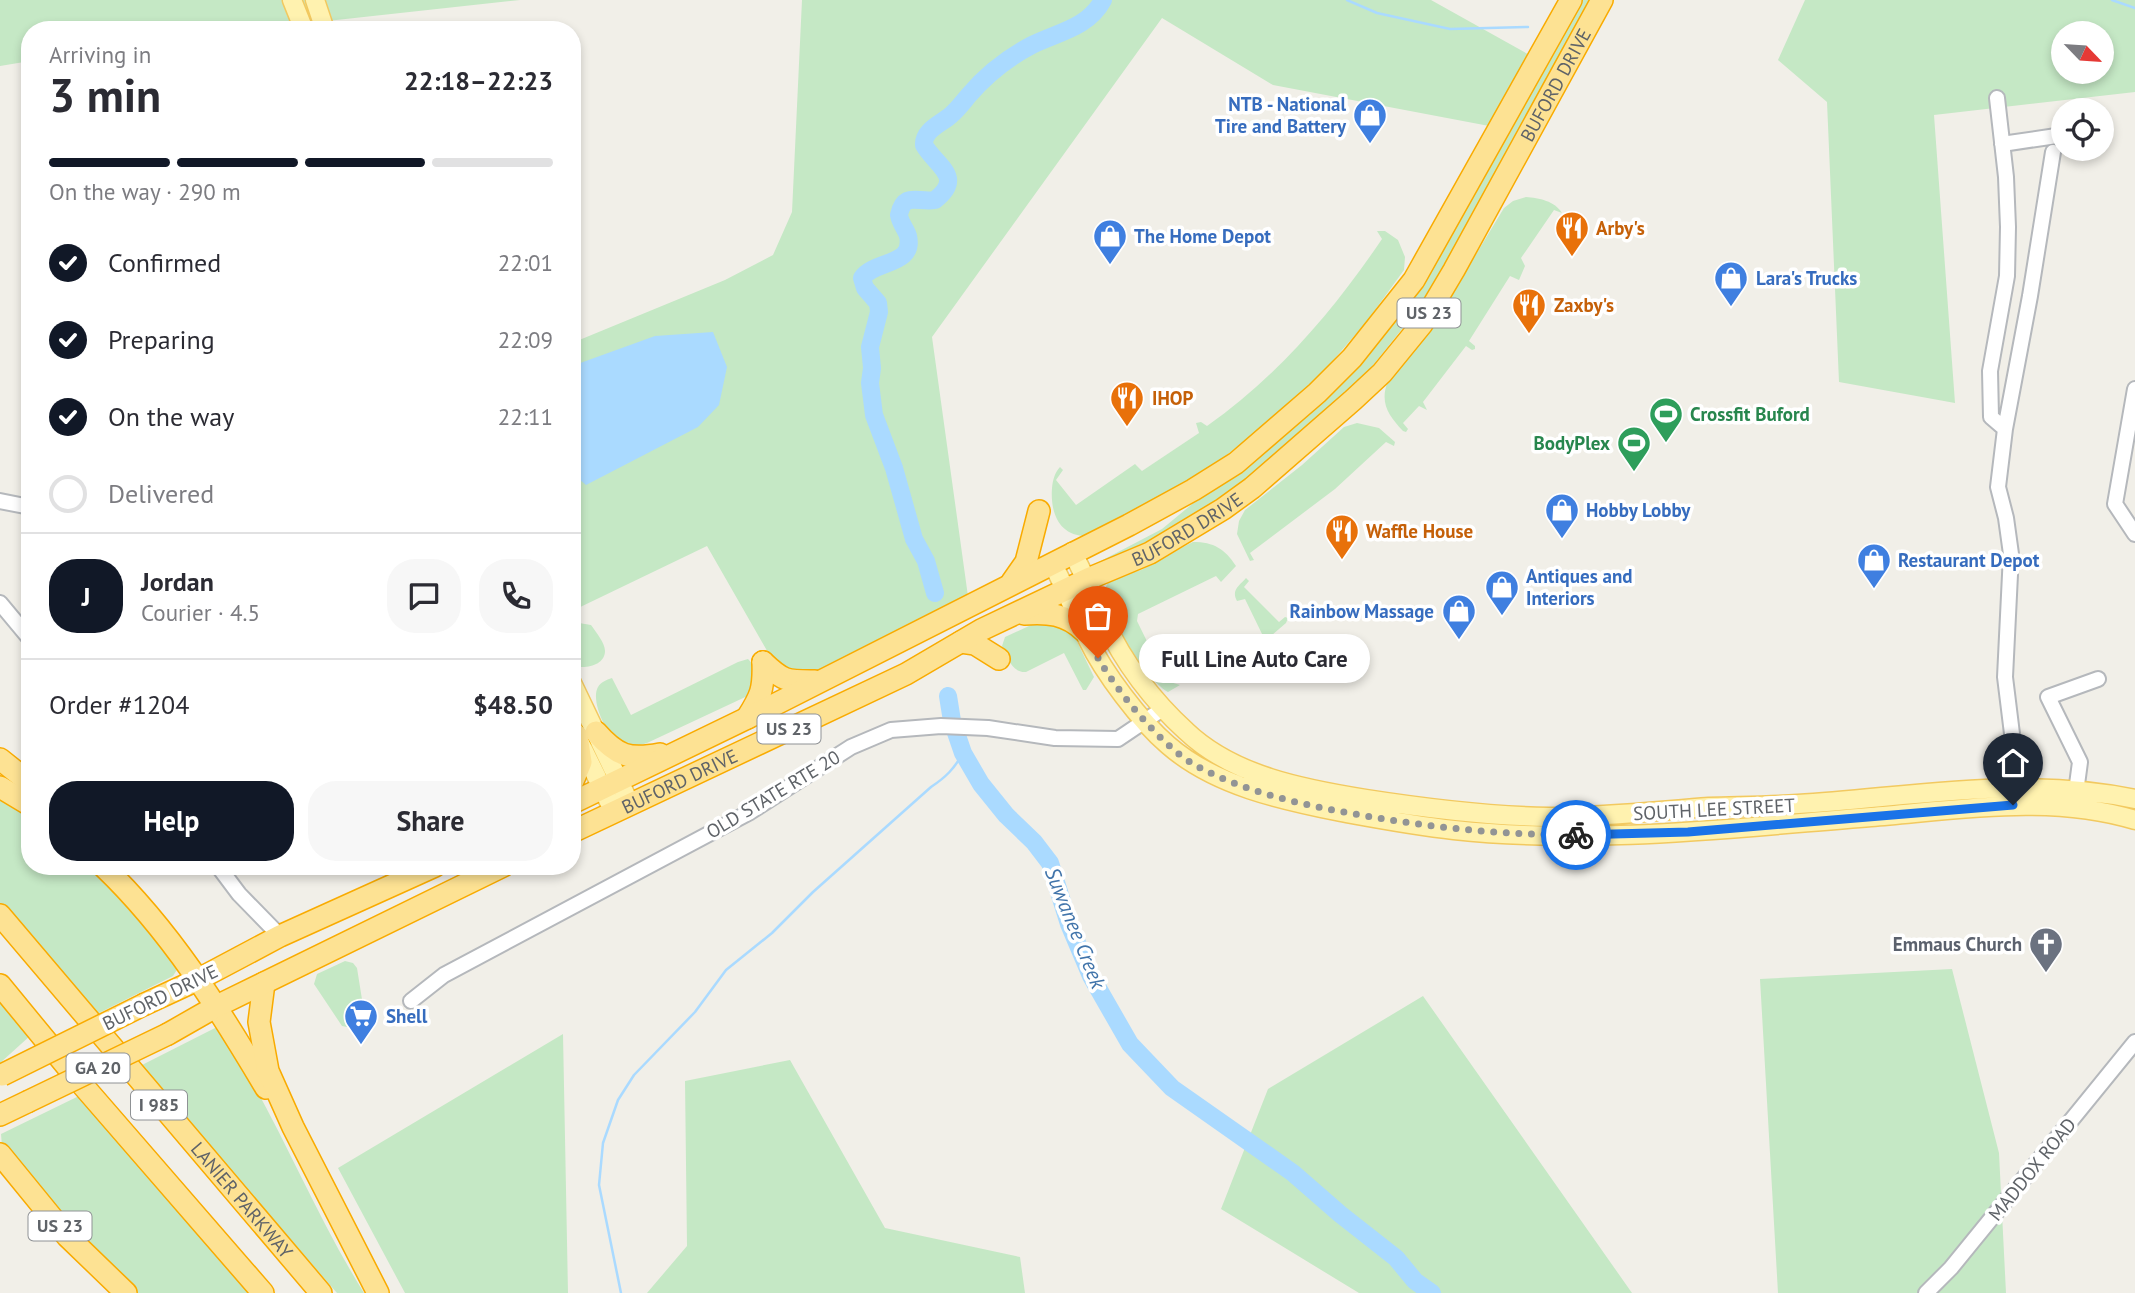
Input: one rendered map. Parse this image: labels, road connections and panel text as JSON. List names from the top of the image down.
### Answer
{
  "streets": {
    "highway": [
      "BUFORD DRIVE",
      "US 23",
      "GA 20",
      "I 985",
      "LANIER PARKWAY"
    ],
    "main road": ["SOUTH LEE STREET"],
    "street": ["OLD STATE RTE 20", "MADDOX ROAD"]
  },
  "crossings": [
    ["BUFORD DRIVE", "SOUTH LEE STREET"],
    ["OLD STATE RTE 20", "SOUTH LEE STREET"]
  ],
  "water": ["Suwanee Creek"],
  "places": {
    "shop": [
      "NTB - National Tire and Battery",
      "The Home Depot",
      "Lara's Trucks",
      "Hobby Lobby",
      "Restaurant Depot",
      "Antiques and Interiors",
      "Rainbow Massage"
    ],
    "restaurant": [
      "Arby's",
      "Zaxby's",
      "IHOP",
      "Waffle House"
    ],
    "sports": ["Crossfit Buford", "BodyPlex"],
    "other": ["Full Line Auto Care"],
    "church": ["Emmaus Church"],
    "supermarket": ["Shell"]
  },
  "north": "bottom right",
  "page": {
    "heading": ["3 min", "Arriving in", "22:18–22:23"],
    "panel": [
      "Jordan",
      "Courier · 4.5",
      "Order #1204",
      "$48.50"
    ],
    "bar": "On the way · 290 m",
    "list": [
      ["Confirmed", "22:01"],
      ["Preparing", "22:09"],
      ["On the way", "22:11"],
      "Delivered"
    ],
    "round": "J",
    "bubble": "Full Line Auto Care",
    "buttons": ["Help", "Share"]
  }
}
